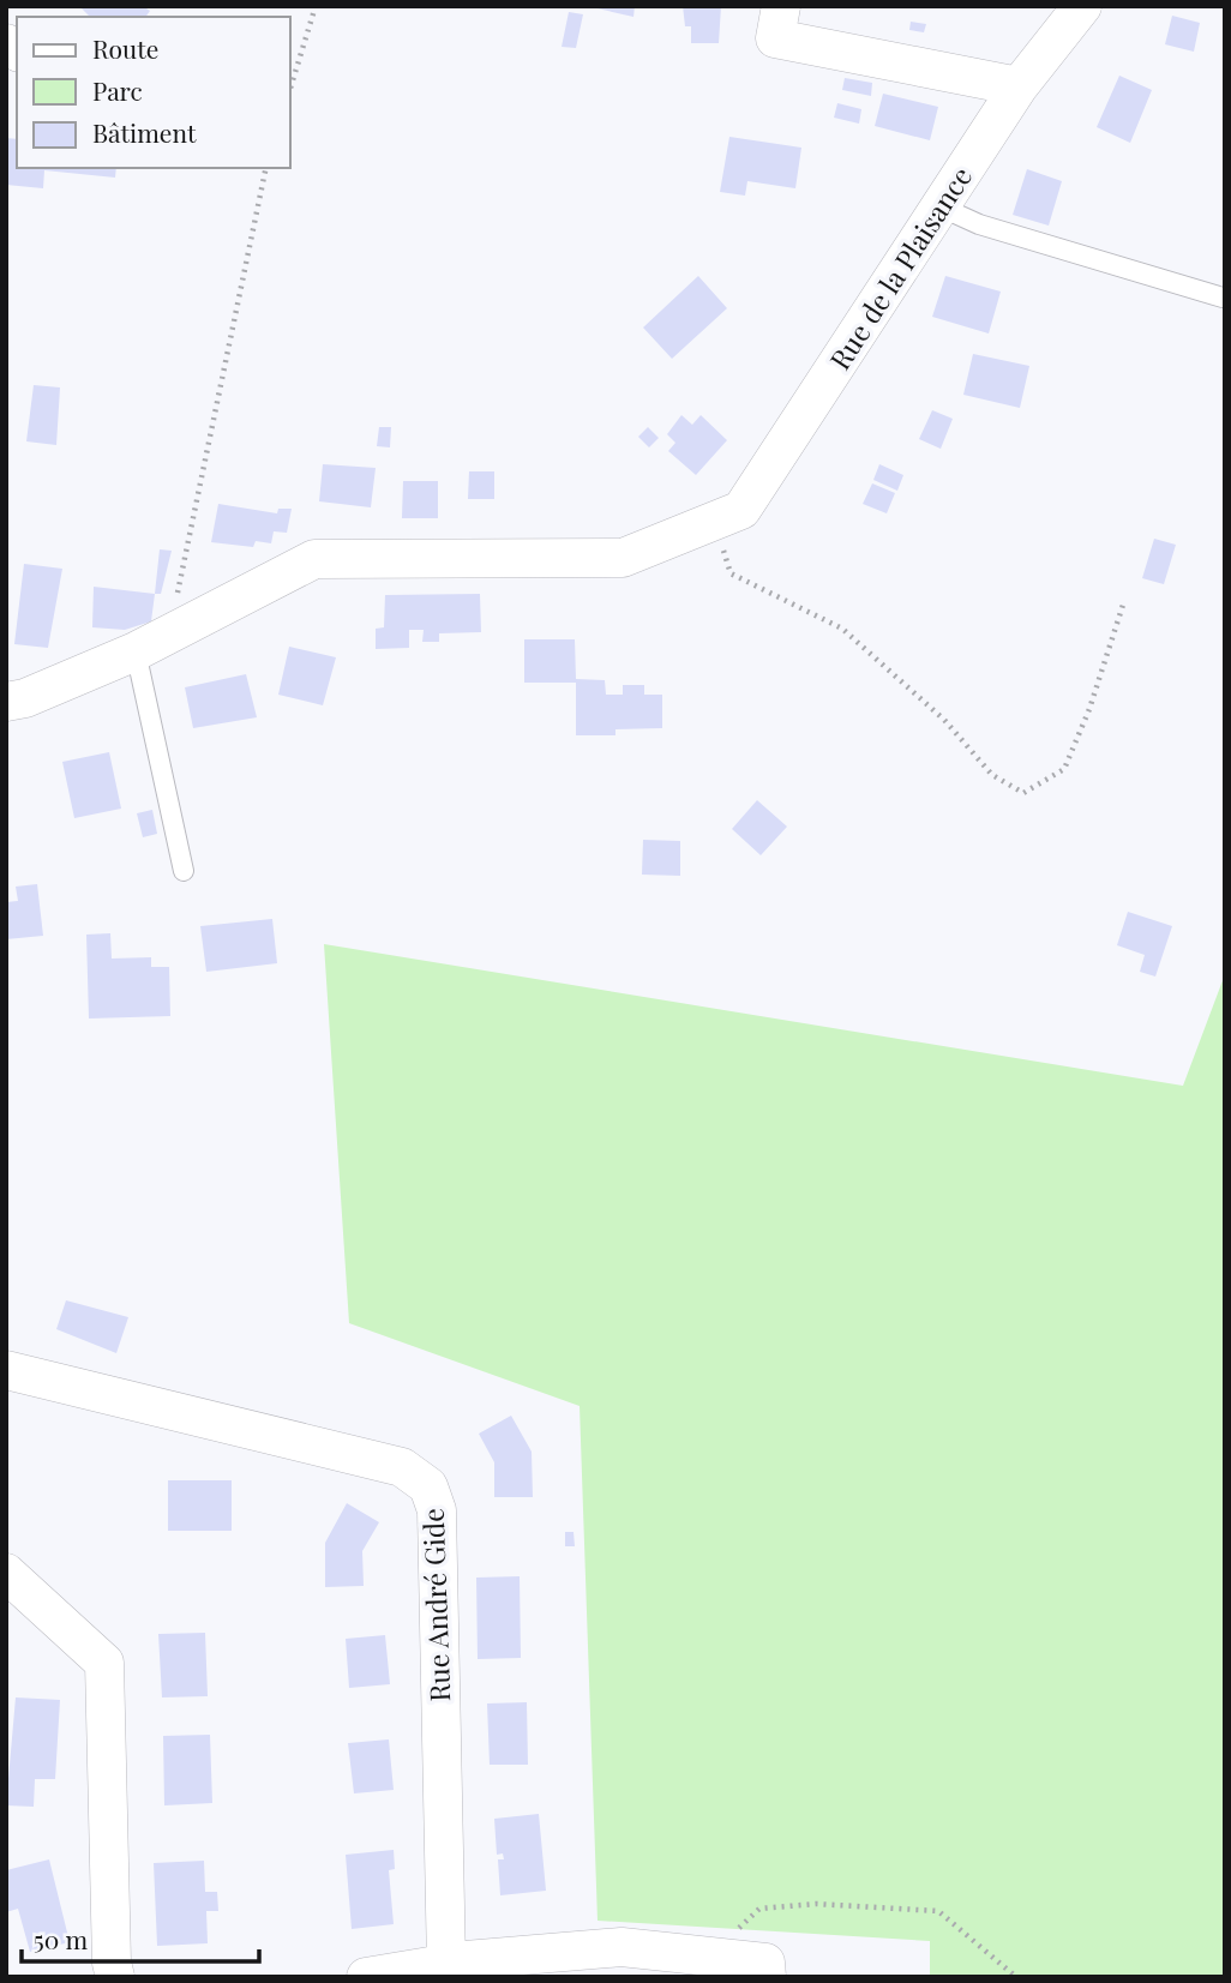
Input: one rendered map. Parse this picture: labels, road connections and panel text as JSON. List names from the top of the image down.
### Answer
{
  "streets": {
    "street": ["Rue de la Plaisance", "Rue André Gide"]
  },
  "legend": ["Route", "Parc", "Bâtiment"],
  "scale_bar": "50 m"
}
